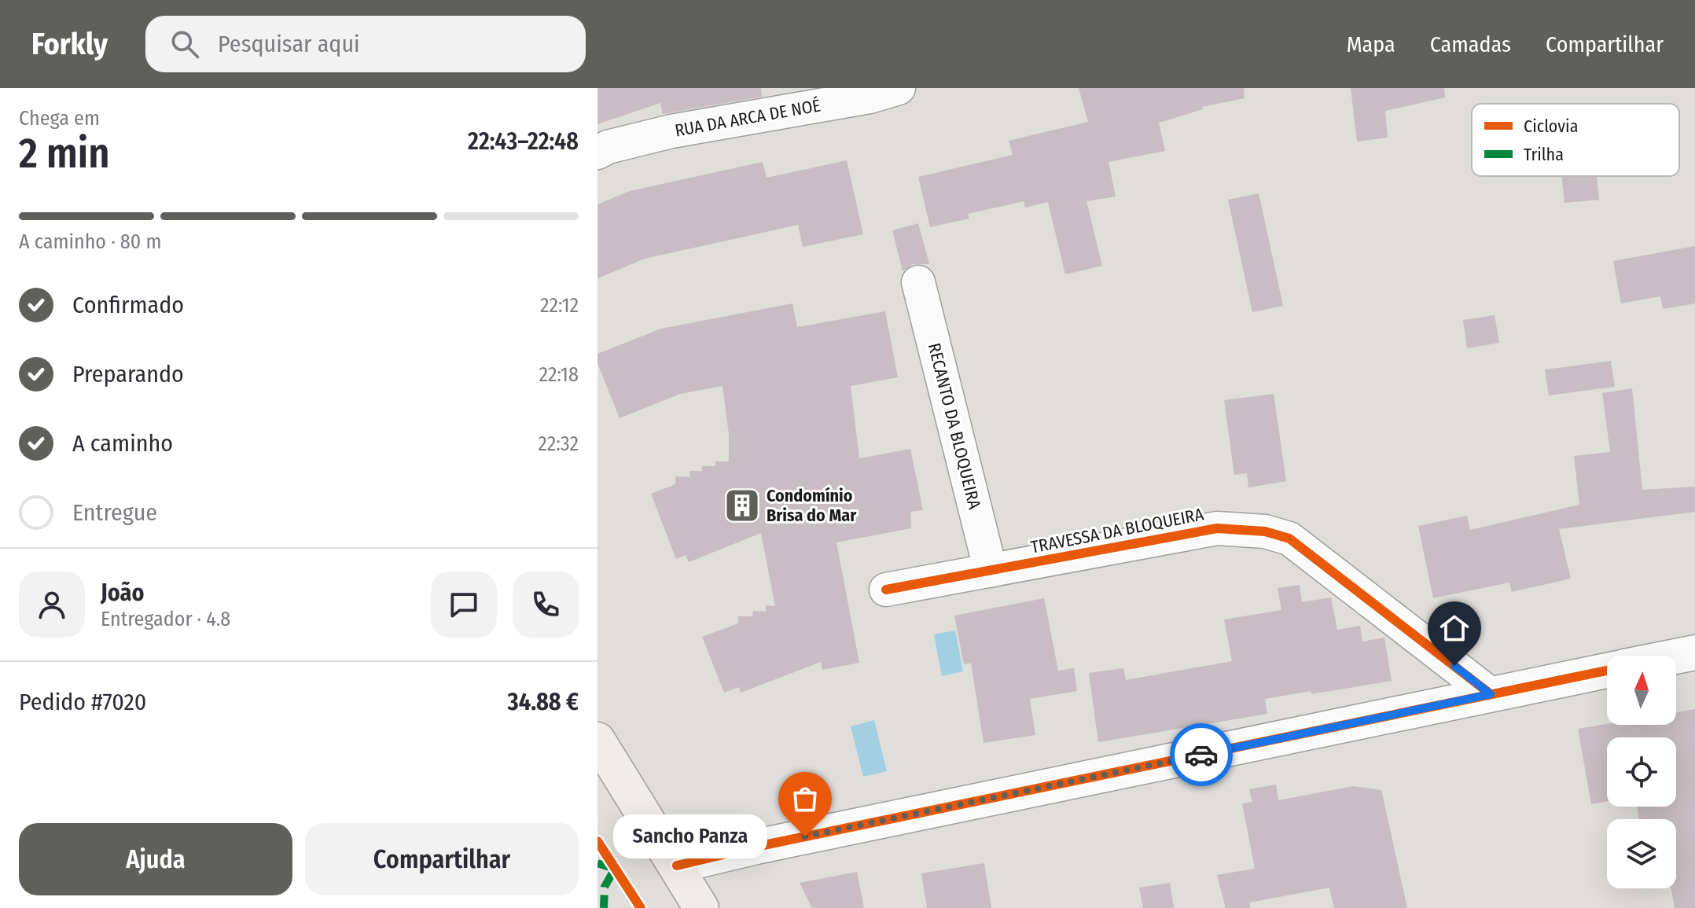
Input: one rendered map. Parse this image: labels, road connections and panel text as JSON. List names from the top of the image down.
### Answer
{
  "streets": {
    "street": ["RUA DA ARCA DE NOÉ", "RECANTO DA BLOQUEIRA", "TRAVESSA DA BLOQUEIRA"]
  },
  "crossings": [
    ["RECANTO DA BLOQUEIRA", "TRAVESSA DA BLOQUEIRA"]
  ],
  "places": {
    "building": ["Condomínio Brisa do Mar"],
    "other": ["Sancho Panza"]
  },
  "legend": ["Ciclovia", "Trilha"],
  "north": "top",
  "page": {
    "header": "Forkly",
    "search": "Pesquisar aqui",
    "nav": ["Mapa", "Camadas", "Compartilhar"],
    "heading": ["2 min", "Chega em", "22:43–22:48"],
    "panel": [
      "João",
      "Entregador · 4.8",
      "Pedido #7020",
      "34.88 €"
    ],
    "bar": "A caminho · 80 m",
    "list": [
      ["Confirmado", "22:12"],
      ["Preparando", "22:18"],
      ["A caminho", "22:32"],
      "Entregue"
    ],
    "buttons": ["Ajuda", "Compartilhar"],
    "bubble": "Sancho Panza"
  }
}
